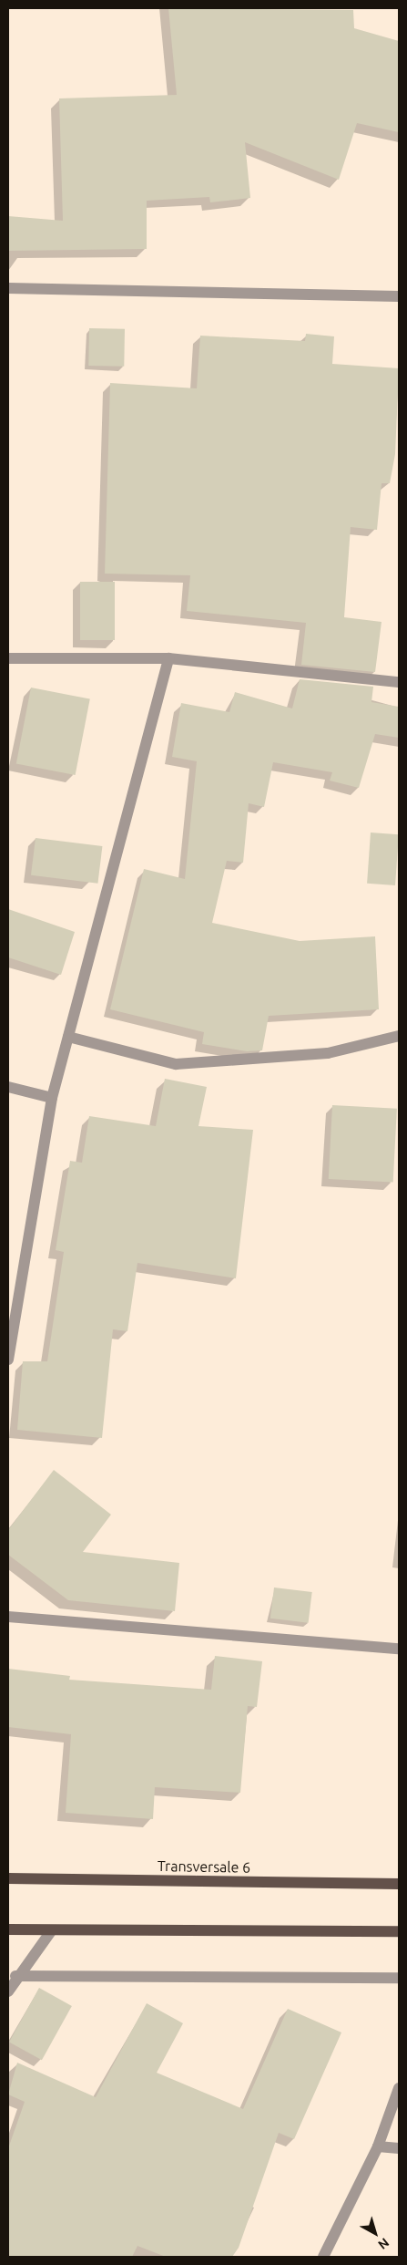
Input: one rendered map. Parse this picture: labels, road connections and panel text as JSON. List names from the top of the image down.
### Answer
{
  "streets": {
    "main road": ["Transversale 6"]
  },
  "north": "bottom right"
}
